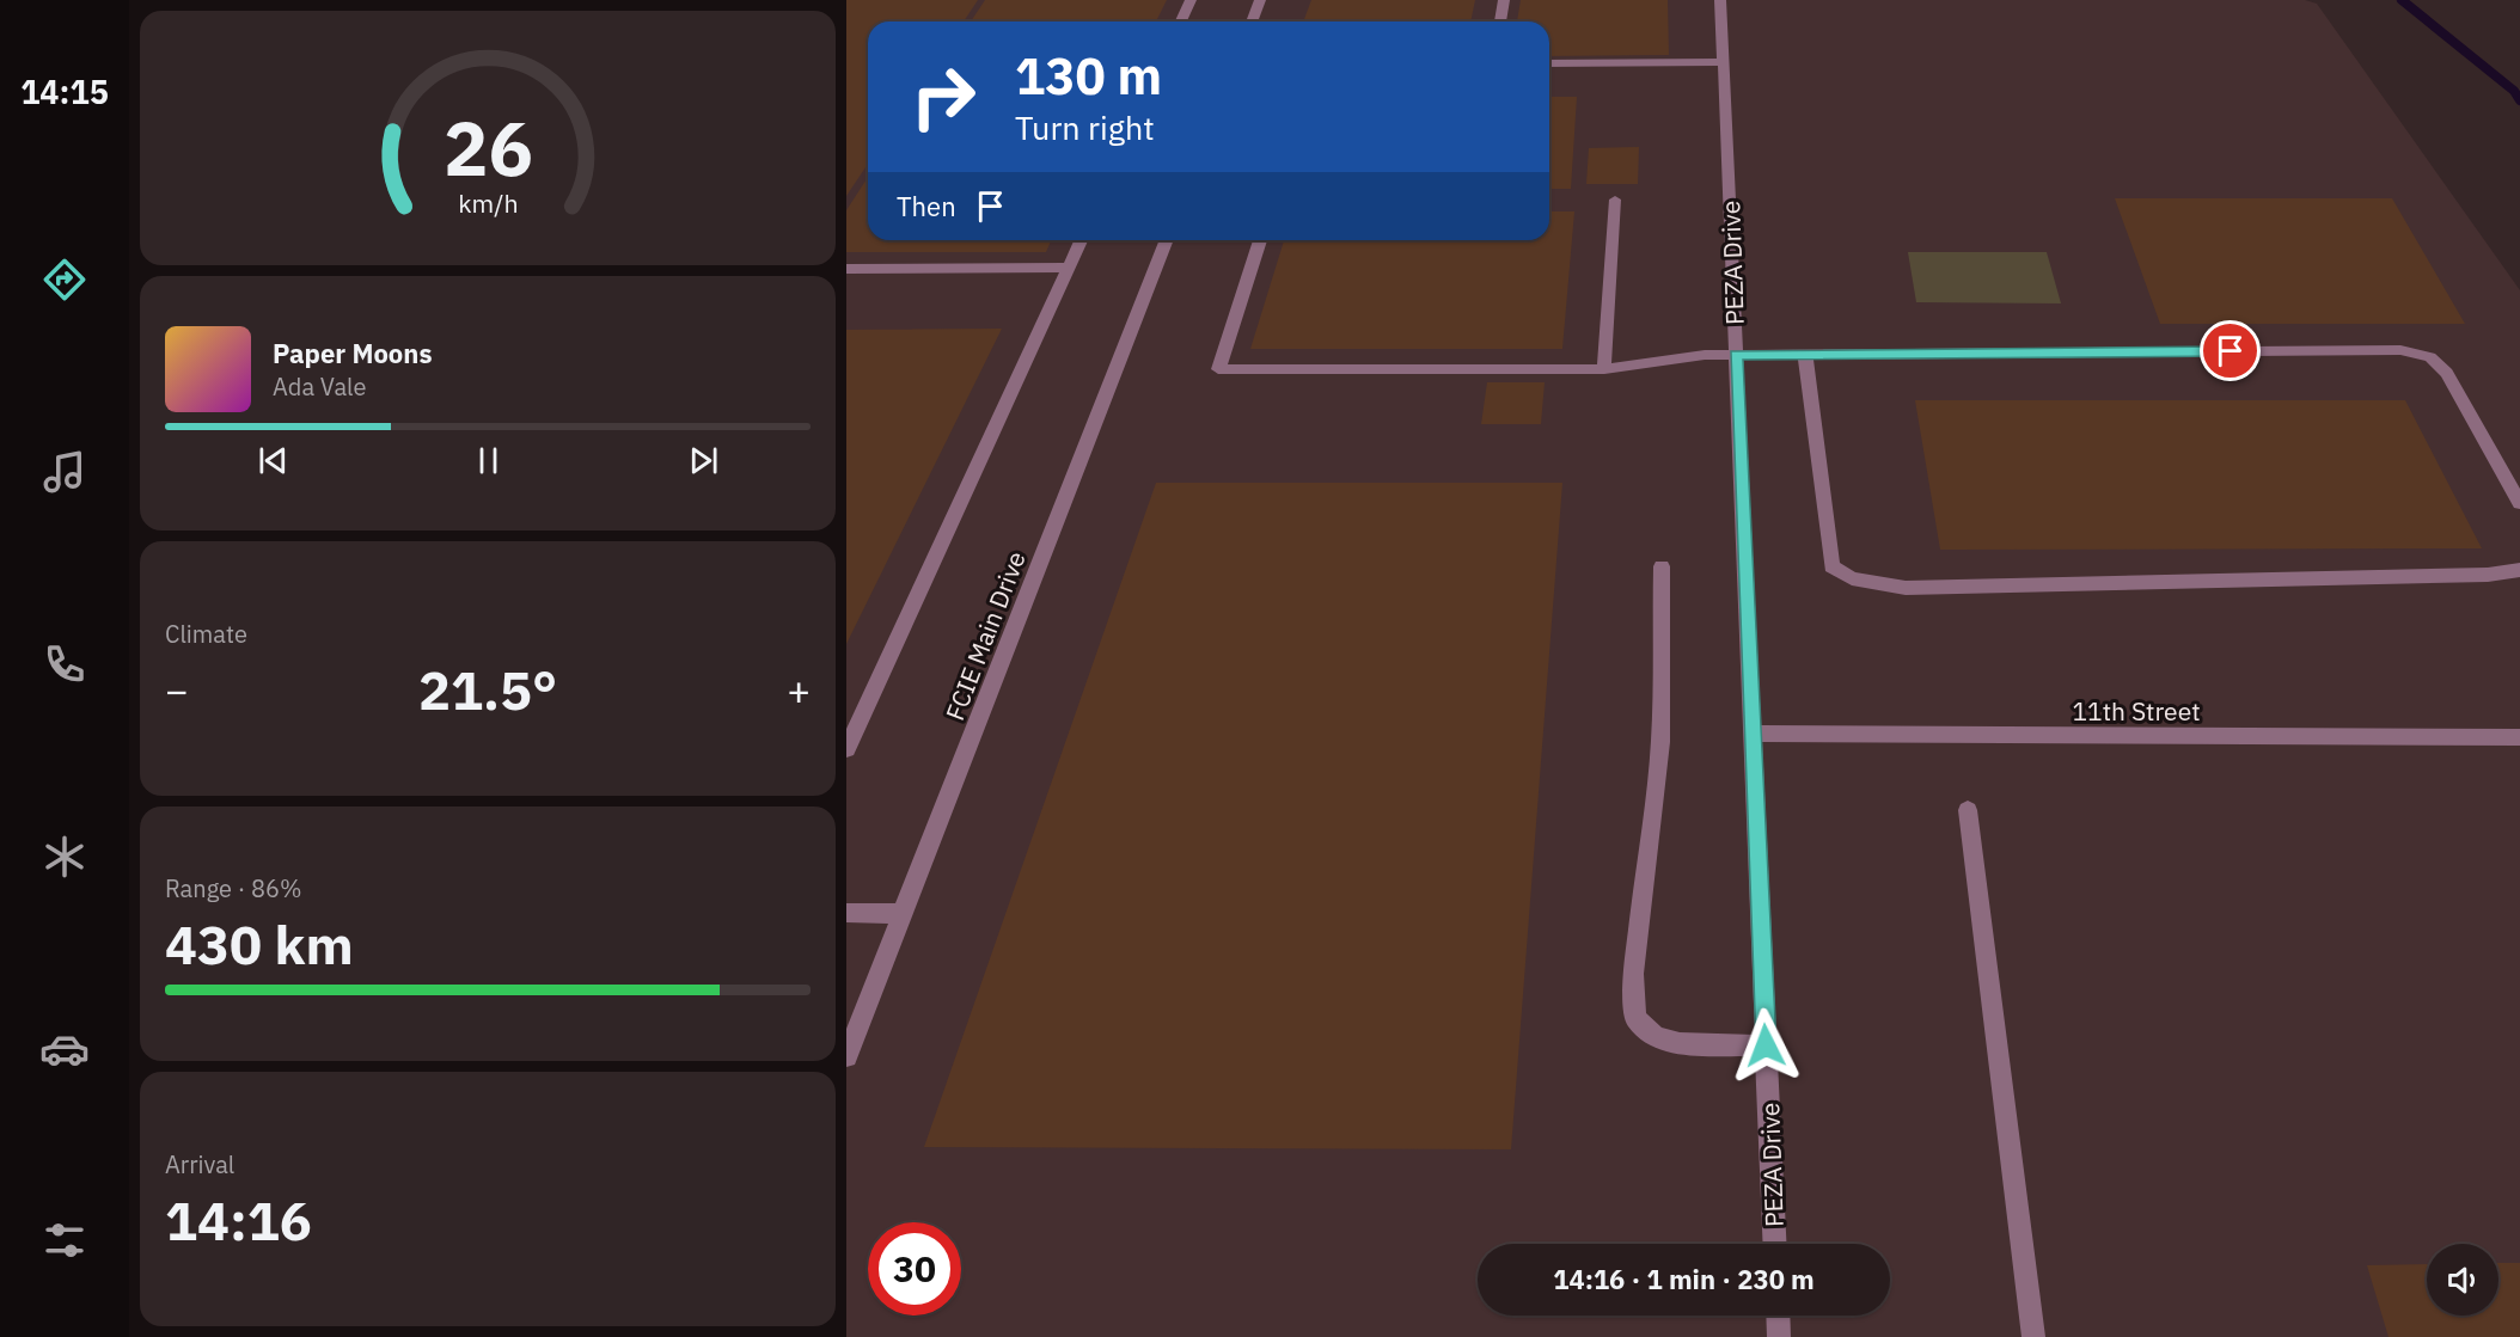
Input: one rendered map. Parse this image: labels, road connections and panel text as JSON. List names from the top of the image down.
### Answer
{
  "streets": {
    "street": ["PEZA Drive", "FCIE Main Drive", "11th Street"]
  },
  "crossings": [
    ["PEZA Drive", "11th Street"]
  ],
  "page": {
    "tabs": "14:15",
    "turn": ["130 m", "Turn right"],
    "then": "Then",
    "song": ["Paper Moons", "Ada Vale"],
    "tile": [
      "Climate",
      ["Range · 86%", "430 km"],
      ["Arrival", "14:16"]
    ],
    "heat": ["−", "21.5°", "+"],
    "limit": "30",
    "trip": "14:16 · 1 min · 230 m",
    "gauge": ["26", "km/h"]
  }
}
